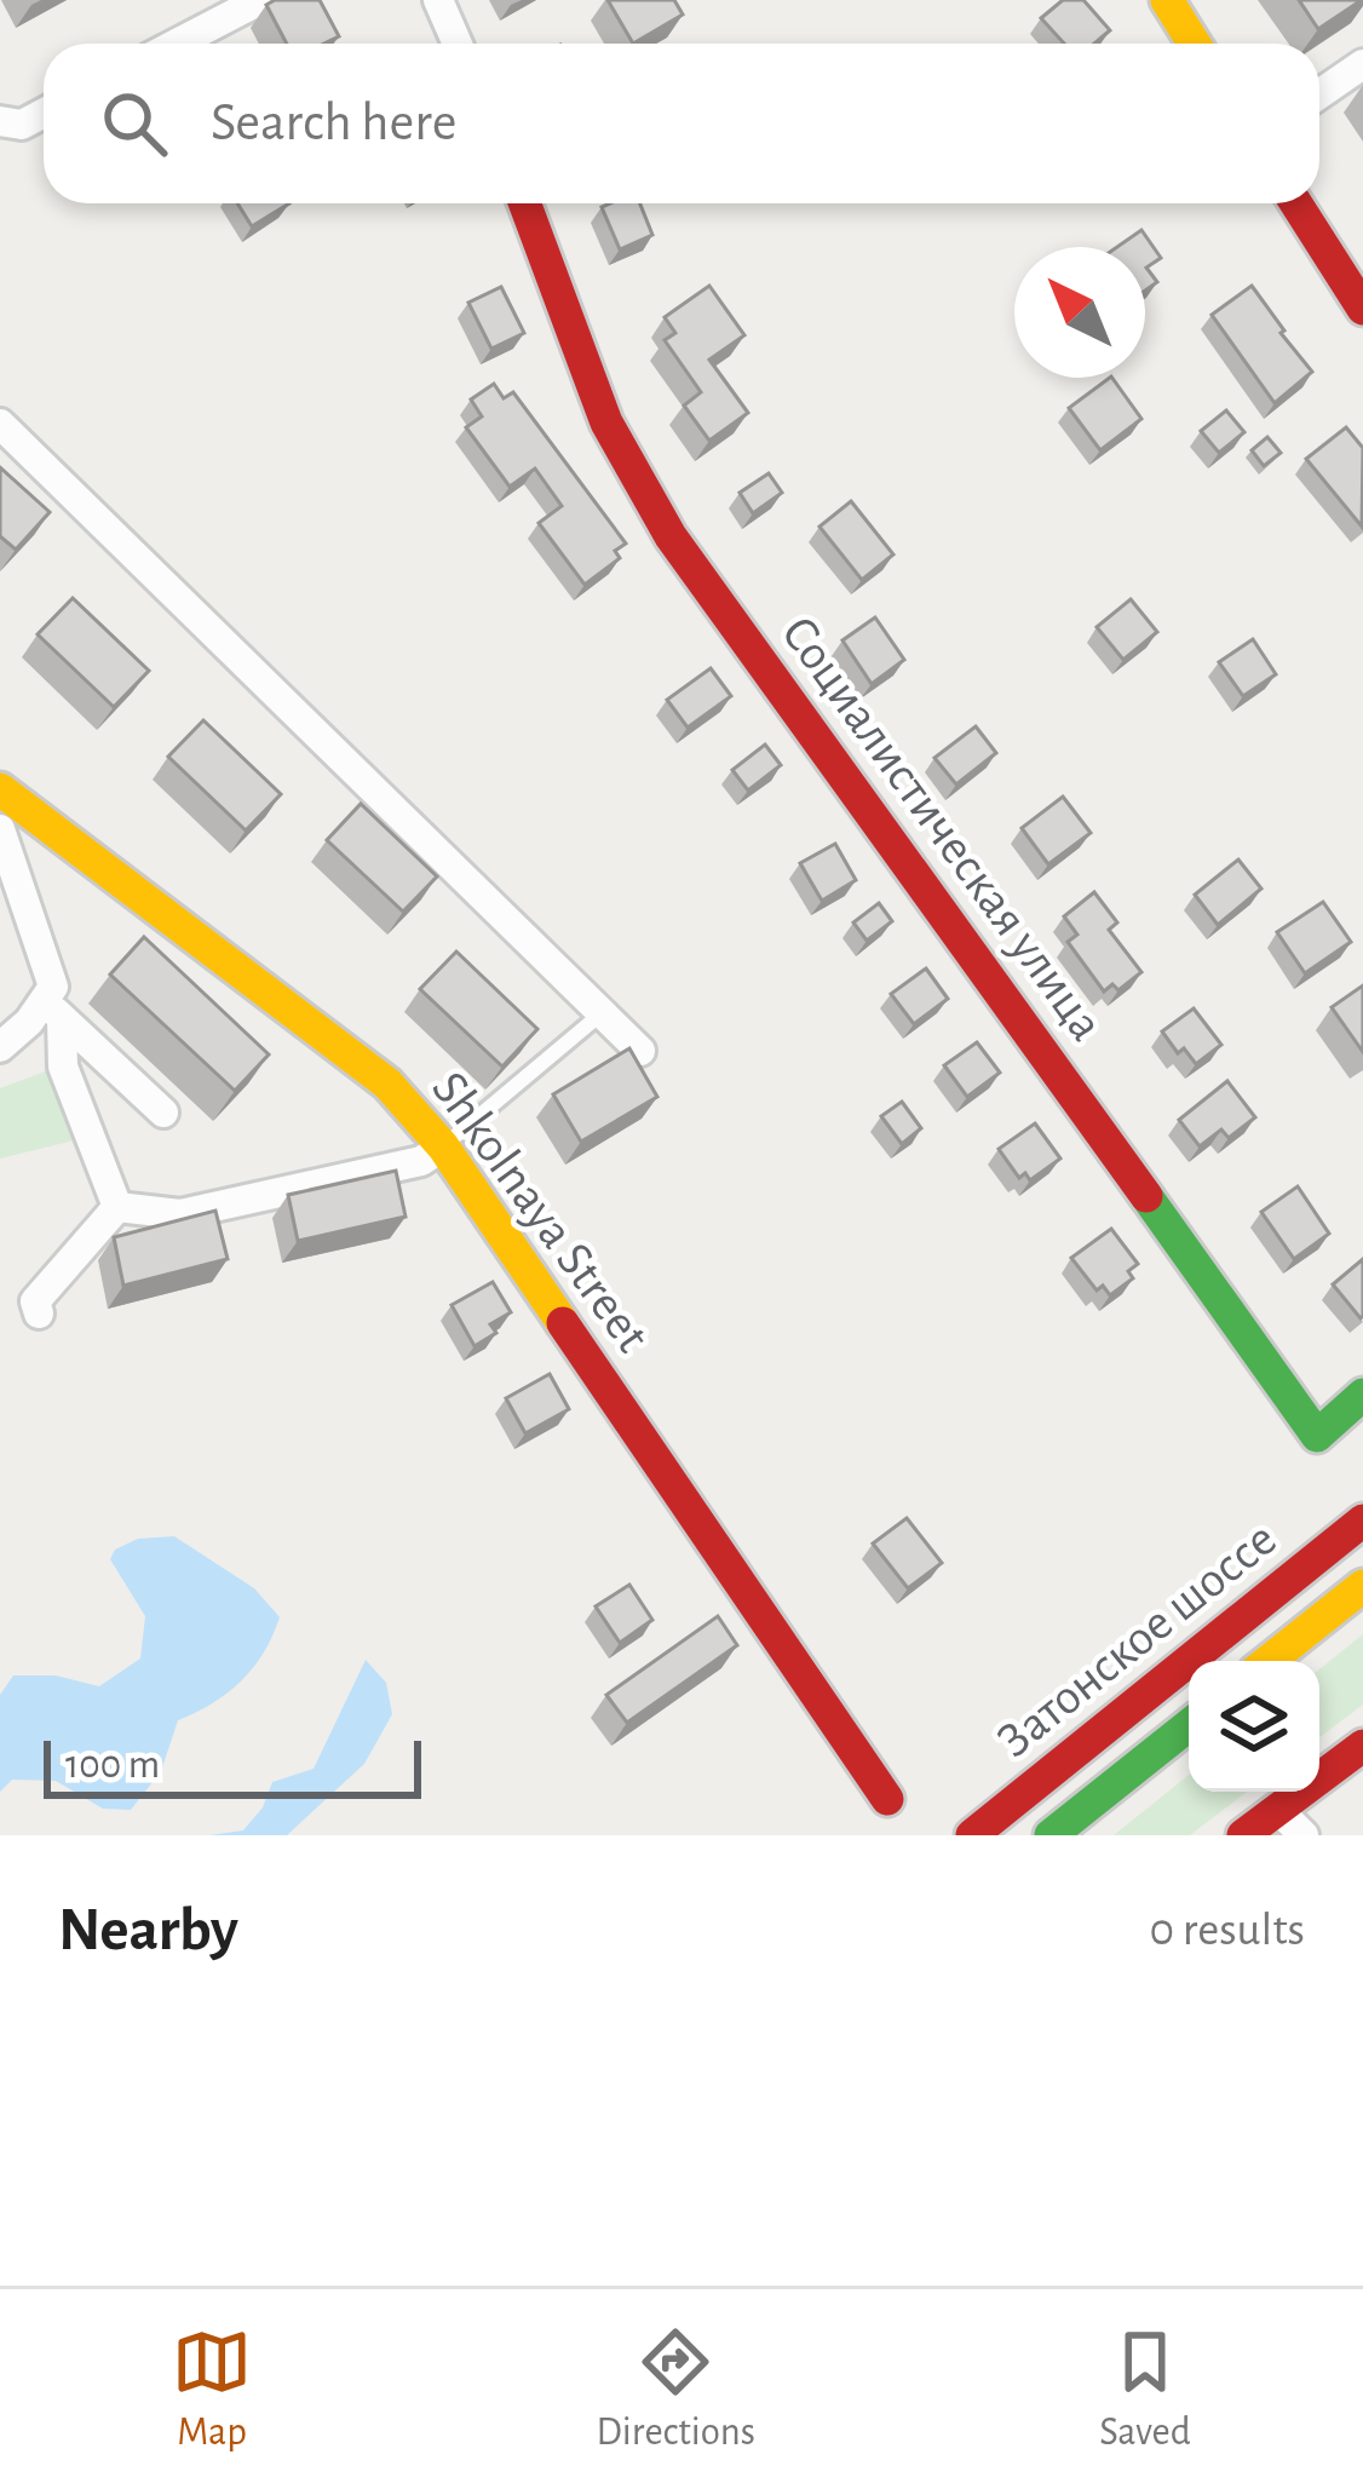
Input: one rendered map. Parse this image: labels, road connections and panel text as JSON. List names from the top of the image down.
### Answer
{
  "streets": {
    "street": ["Социалистическая улица", "Shkolnaya Street", "Затонское шоссе"]
  },
  "scale_bar": "100 m",
  "north": "top left",
  "page": {
    "search": "Search here",
    "scale": "100 m",
    "heading": ["Nearby", "0 results"],
    "nav": ["Map", "Directions", "Saved"]
  }
}
